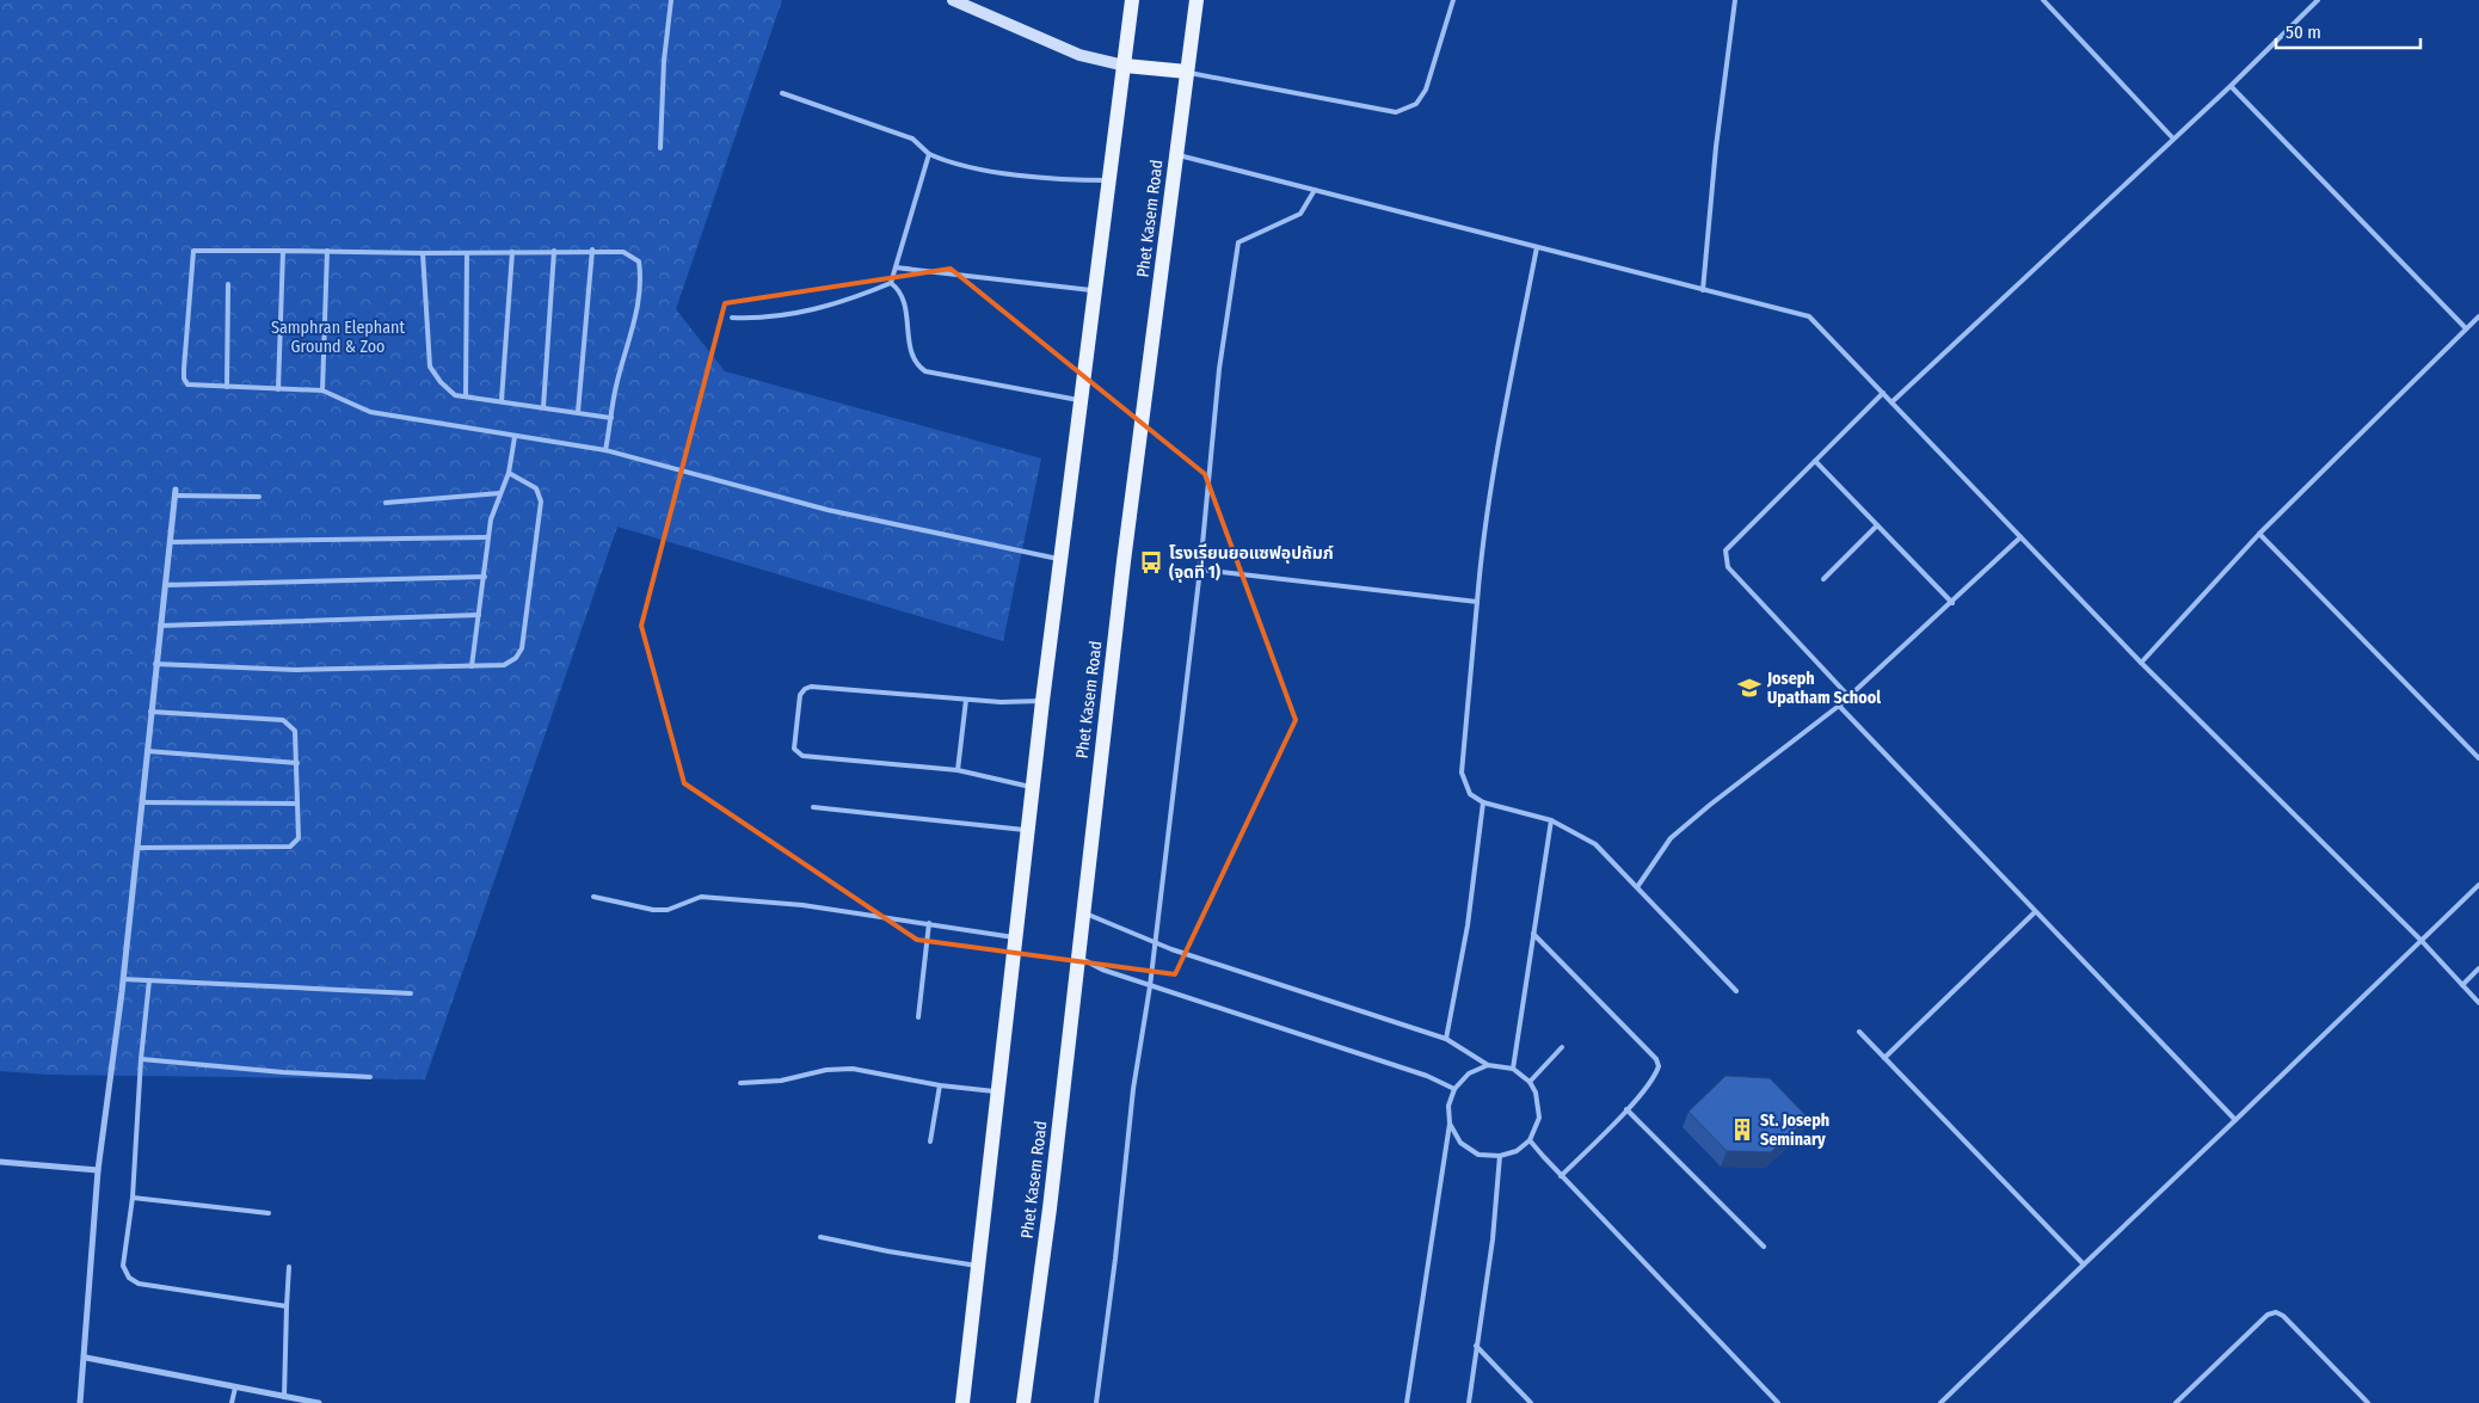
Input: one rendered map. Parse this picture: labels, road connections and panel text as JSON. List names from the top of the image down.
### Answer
{
  "streets": {
    "main road": ["Phet Kasem Road"]
  },
  "parks": ["Samphran Elephant Ground & Zoo"],
  "places": {
    "bus stop": ["โรงเรียนยอแซฟอุปถัมภ์ (จุดที่ 1)"],
    "school or university": ["Joseph Upatham School"],
    "building": ["St. Joseph Seminary"]
  },
  "scale_bar": "50 m"
}
